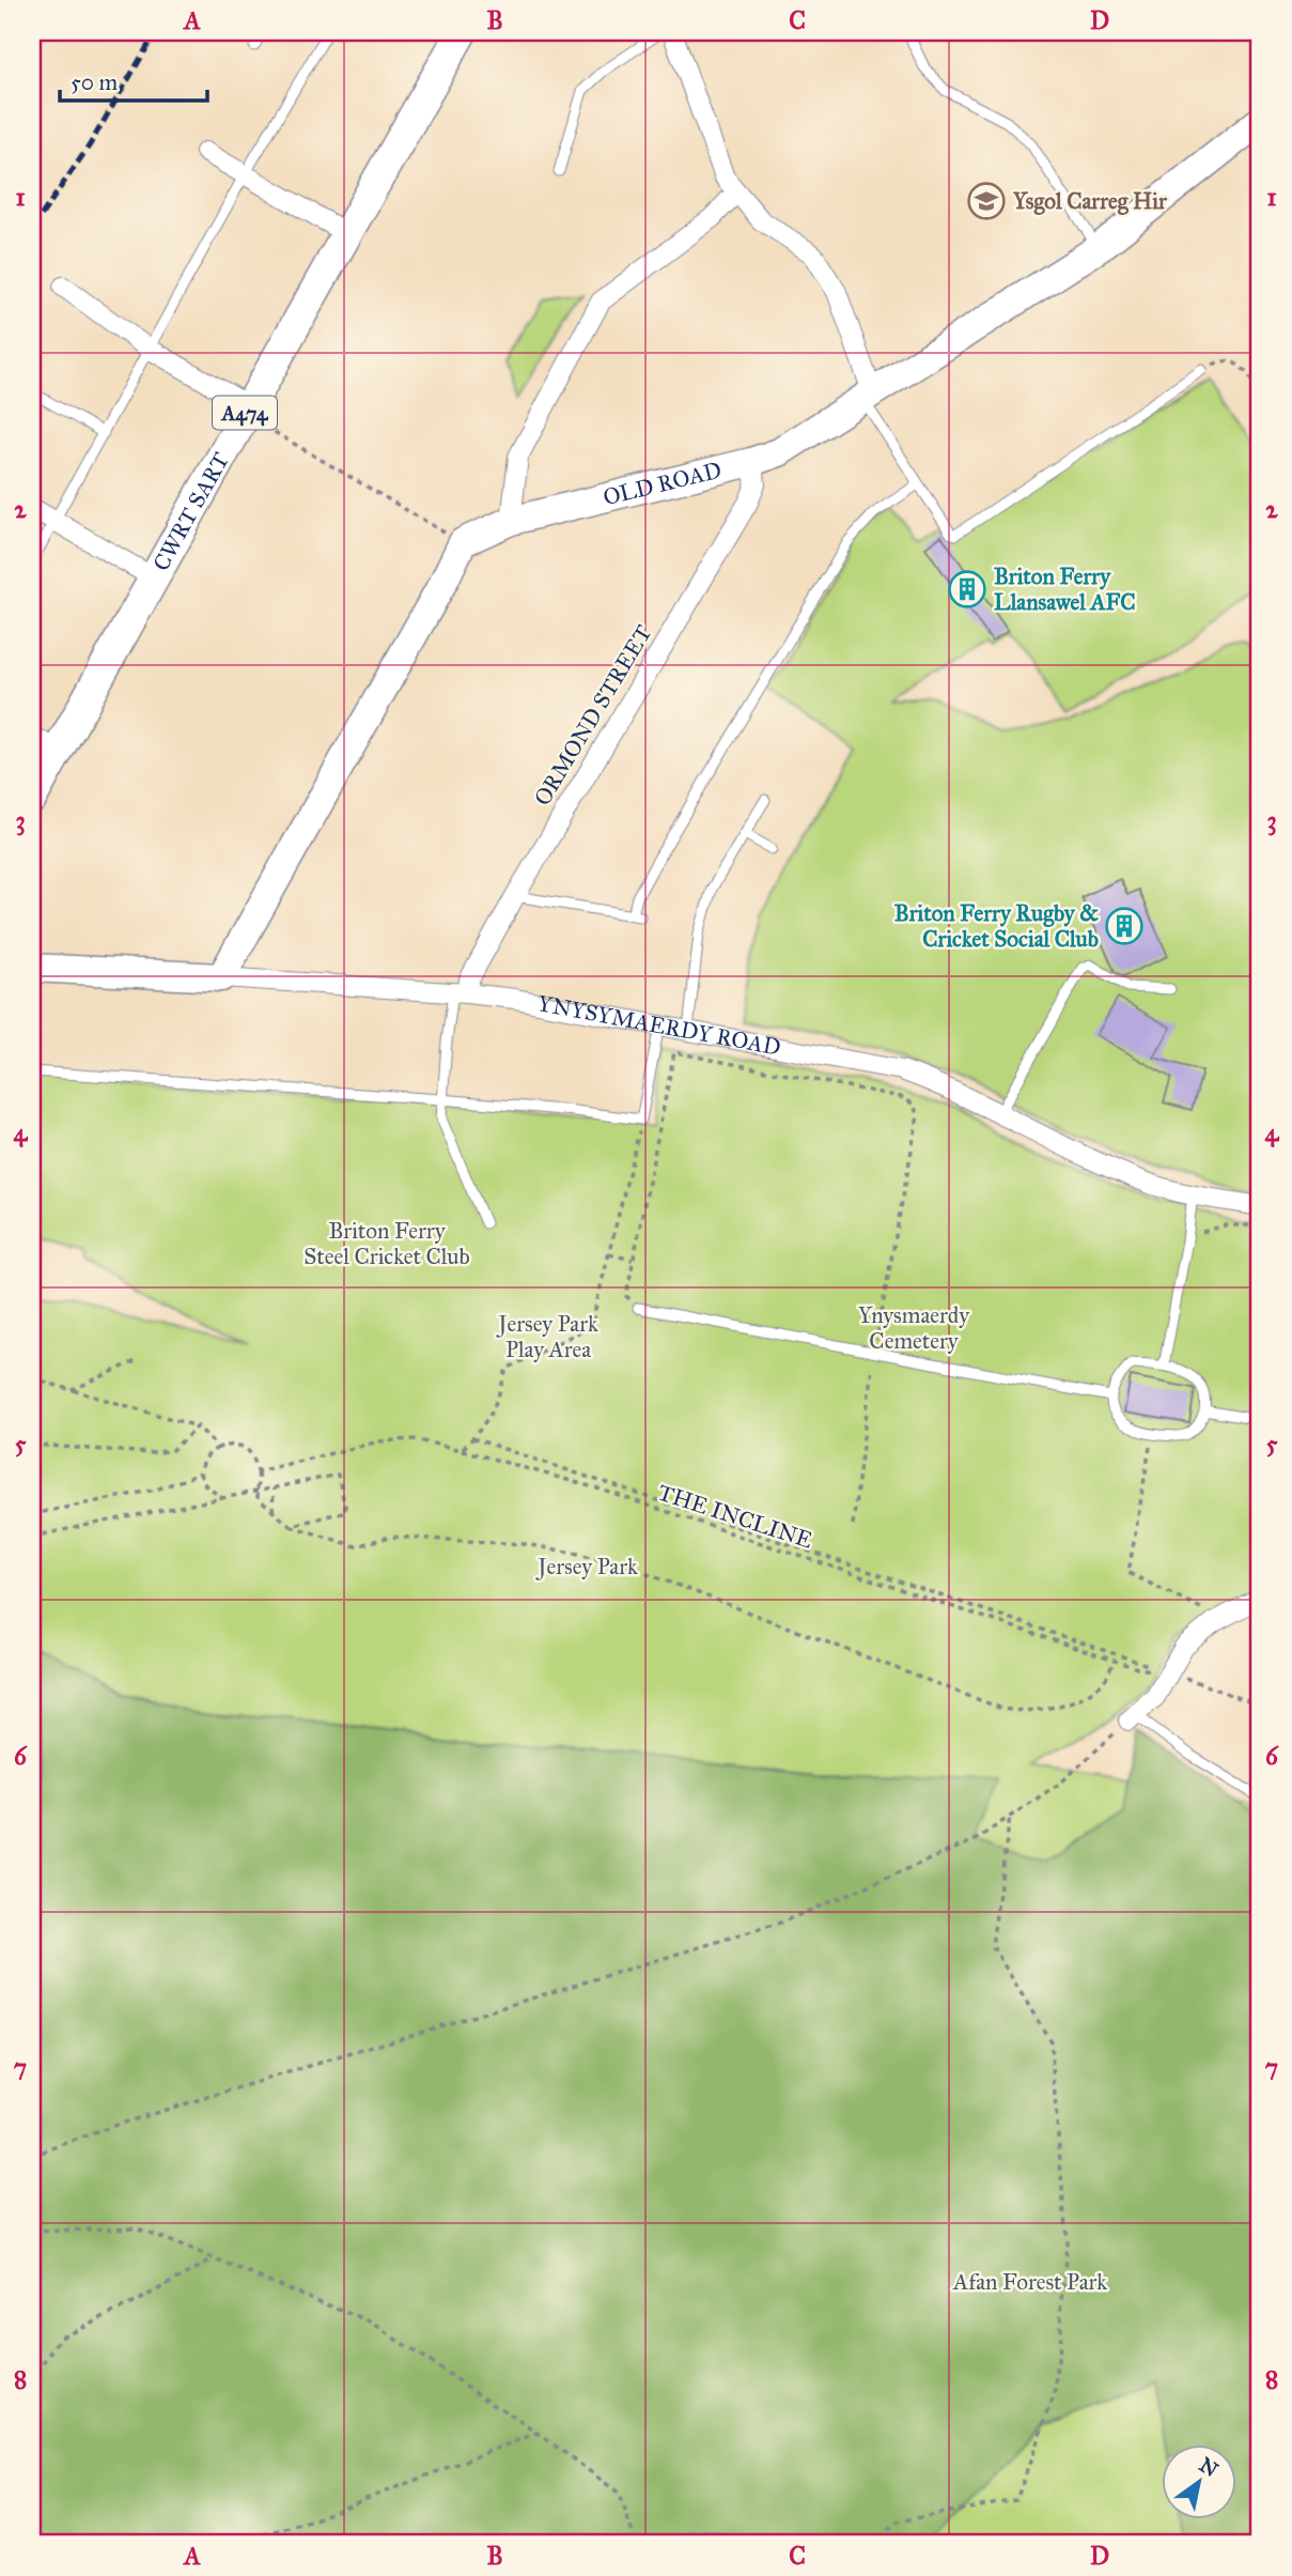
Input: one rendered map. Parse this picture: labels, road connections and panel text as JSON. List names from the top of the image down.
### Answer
{
  "streets": {
    "main road": ["A474", "CWRT SART"],
    "street": ["OLD ROAD", "ORMOND STREET", "YNYSYMAERDY ROAD"],
    "path": ["THE INCLINE"]
  },
  "crossings": [
    ["OLD ROAD", "ORMOND STREET"],
    ["ORMOND STREET", "YNYSYMAERDY ROAD"]
  ],
  "parks": [
    "Briton Ferry Steel Cricket Club",
    "Ynysmaerdy Cemetery",
    "Jersey Park Play Area",
    "Jersey Park",
    "Afan Forest Park"
  ],
  "places": {
    "school or university": ["Ysgol Carreg Hir"],
    "building": ["Briton Ferry Llansawel AFC", "Briton Ferry Rugby & Cricket Social Club"]
  },
  "scale_bar": "50 m",
  "north": "top right",
  "grid": {
    "columns": [
      "A",
      "B",
      "C",
      "D"
    ],
    "rows": [
      "1",
      "2",
      "3",
      "4",
      "5",
      "6",
      "7",
      "8"
    ]
  }
}
